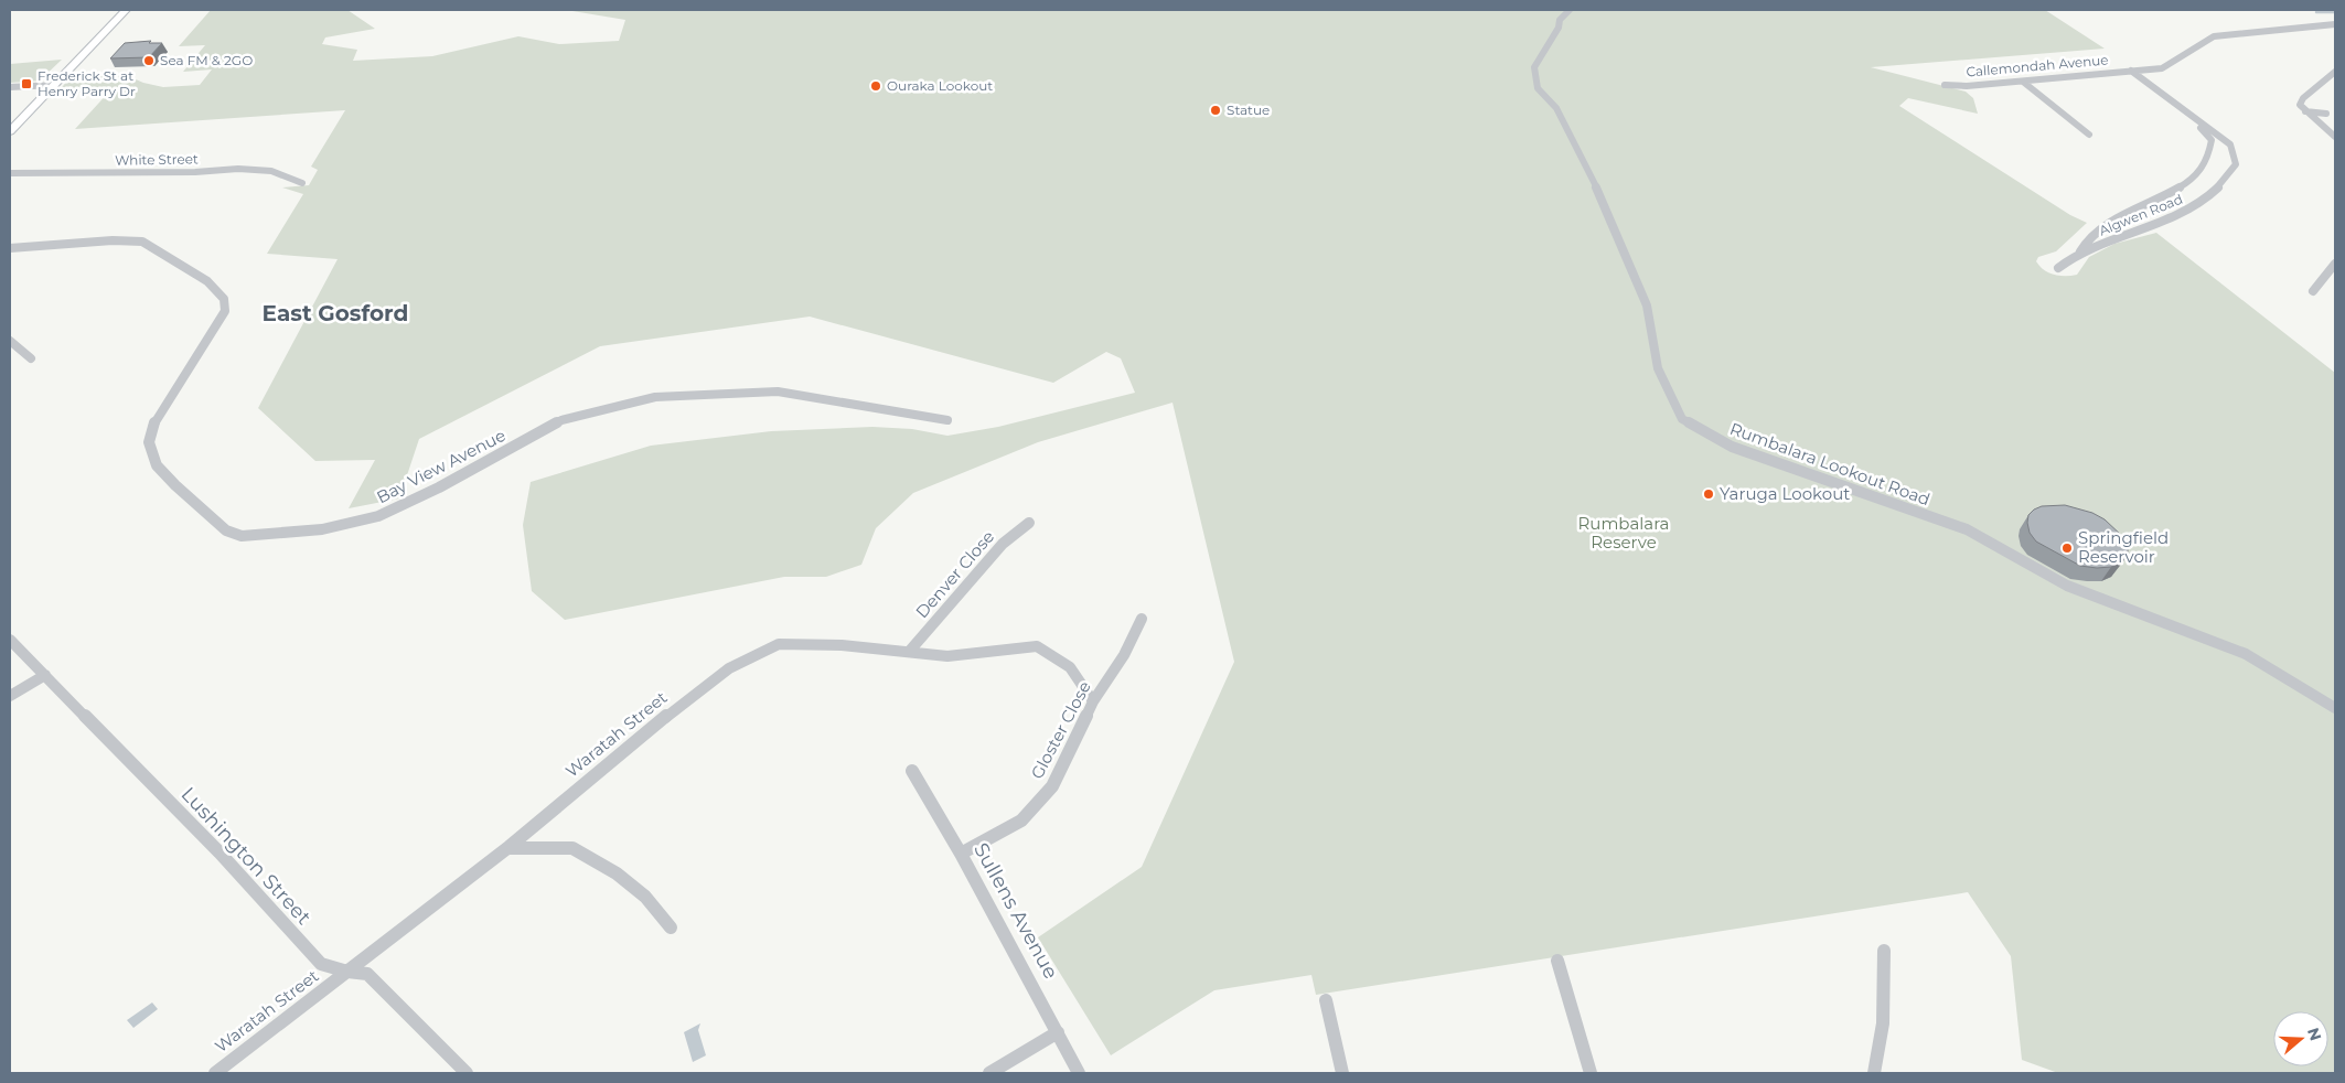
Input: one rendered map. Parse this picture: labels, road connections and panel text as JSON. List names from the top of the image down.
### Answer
{
  "streets": {
    "street": [
      "Callemondah Avenue",
      "White Street",
      "Algwen Road",
      "Rumbalara Lookout Road",
      "Bay View Avenue",
      "Denver Close",
      "Gloster Close",
      "Waratah Street",
      "Lushington Street",
      "Sullens Avenue"
    ]
  },
  "crossings": [
    ["Callemondah Avenue", "Algwen Road"],
    ["Denver Close", "Waratah Street"],
    ["Gloster Close", "Waratah Street"],
    ["Gloster Close", "Sullens Avenue"],
    ["Waratah Street", "Lushington Street"]
  ],
  "districts": ["East Gosford"],
  "parks": ["Rumbalara Reserve"],
  "places": {
    "other": [
      "Sea FM & 2GO",
      "Ouraka Lookout",
      "Statue",
      "Yaruga Lookout",
      "Springfield Reservoir"
    ],
    "transit": ["Frederick St at Henry Parry Dr"]
  },
  "north": "right"
}
